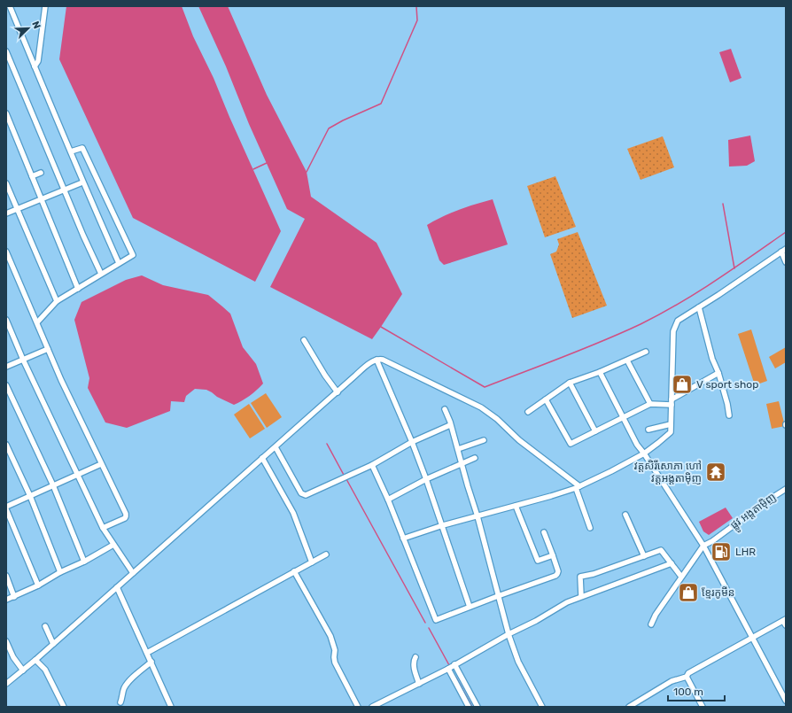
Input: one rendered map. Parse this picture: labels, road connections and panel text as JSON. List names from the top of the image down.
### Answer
{
  "streets": {
    "street": ["ផ្លូវ អង្តតាម៉ិញ"]
  },
  "places": {
    "shop": ["V sport shop", "ខ្មែរកូមីន"],
    "temple": ["វត្តសិរីសោភា ហៅ វត្តអង្តតាម៉ិញ"],
    "fuel station": ["LHR"]
  },
  "scale_bar": "100 m",
  "north": "top right"
}
